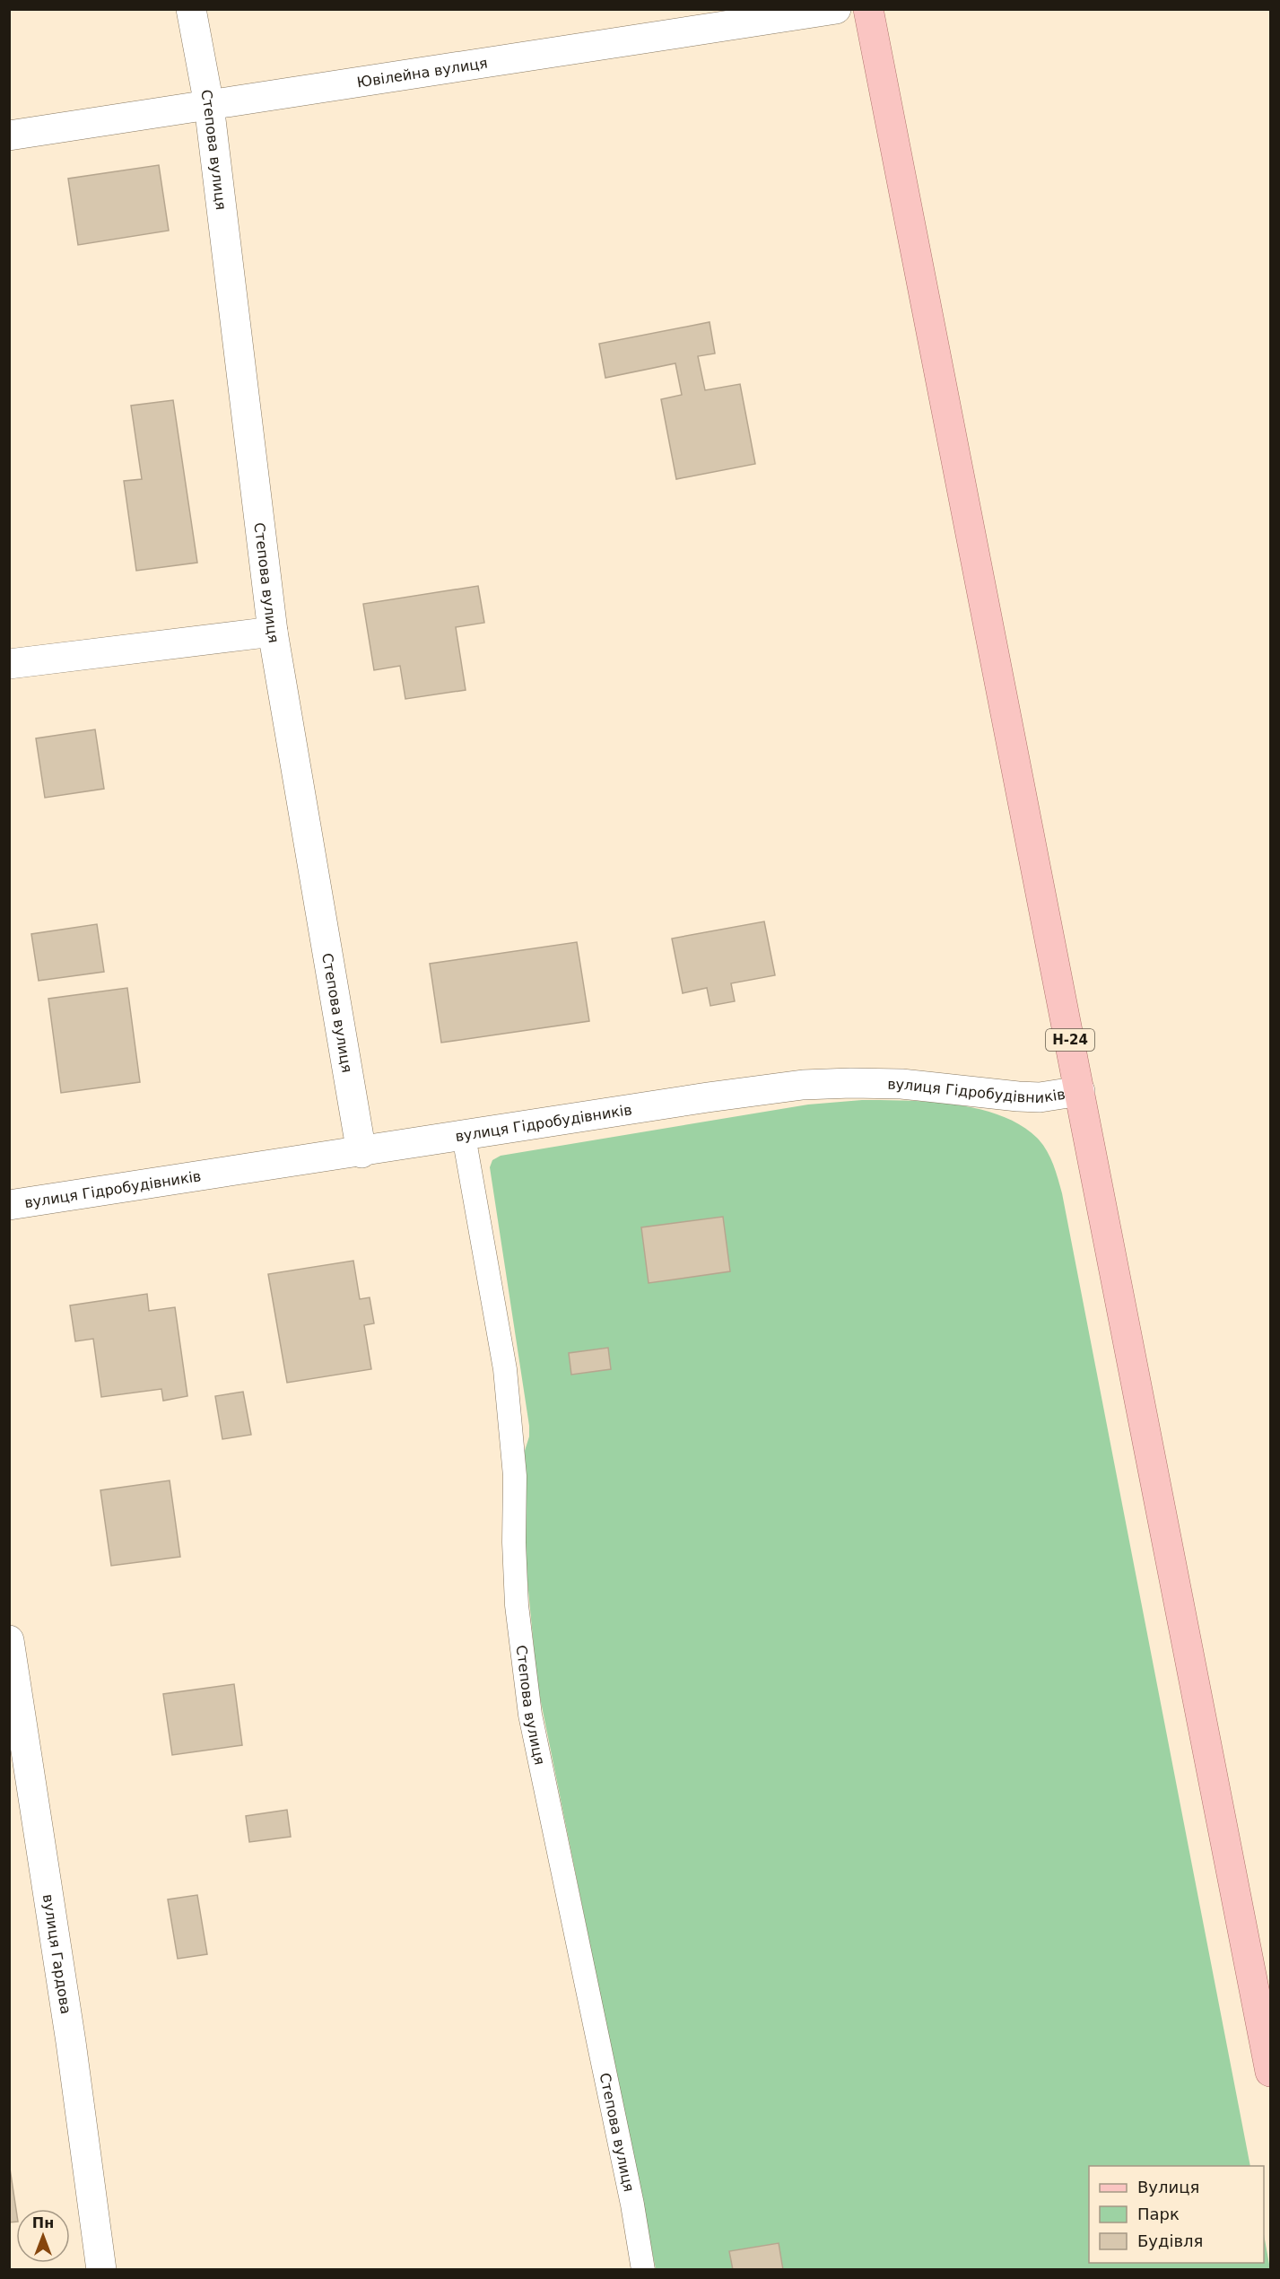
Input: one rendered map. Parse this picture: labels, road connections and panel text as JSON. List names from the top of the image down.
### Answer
{
  "streets": {
    "main road": ["Н-24"],
    "street": [
      "Ювілейна вулиця",
      "Степова вулиця",
      "вулиця Гідробудівників",
      "вулиця Гардова"
    ]
  },
  "crossings": [
    ["Ювілейна вулиця", "Степова вулиця"],
    ["Степова вулиця", "вулиця Гідробудівників"],
    ["Н-24", "вулиця Гідробудівників"]
  ],
  "legend": ["Вулиця", "Парк", "Будівля"],
  "north": "top"
}
